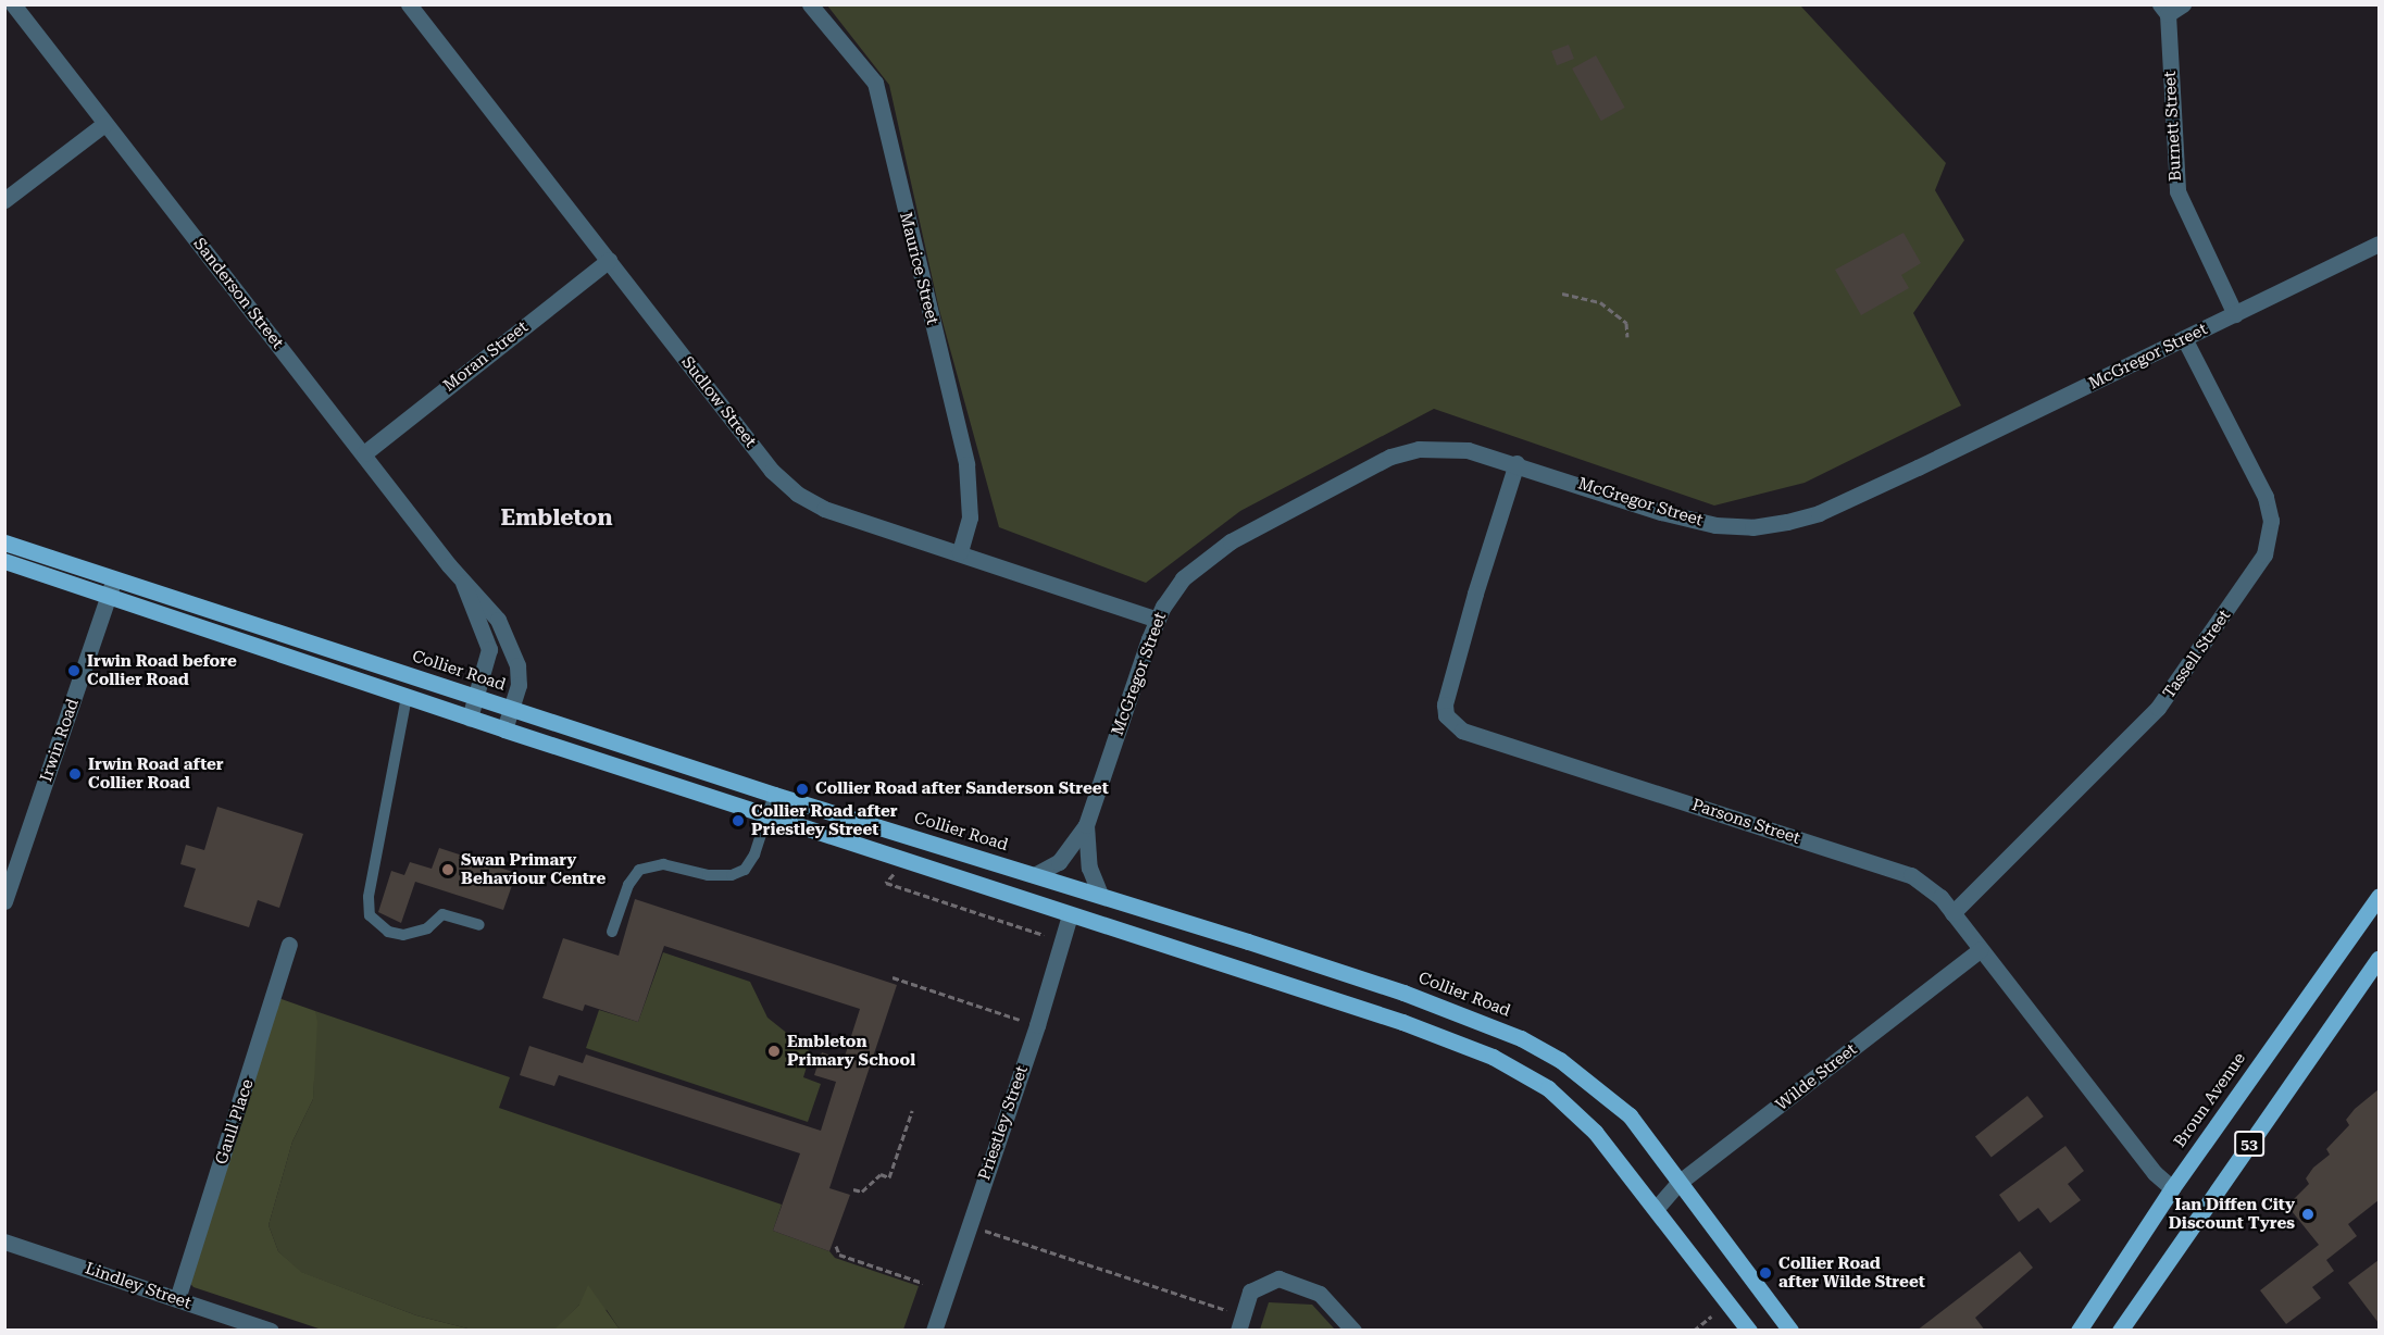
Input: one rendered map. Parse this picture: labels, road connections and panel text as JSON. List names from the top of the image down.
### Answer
{
  "streets": {
    "main road": ["Collier Road", "Broun Avenue", "53"],
    "street": [
      "Burnett Street",
      "Maurice Street",
      "Sanderson Street",
      "Moran Street",
      "McGregor Street",
      "Sudlow Street",
      "Tassell Street",
      "Irwin Road",
      "Parsons Street",
      "Wilde Street",
      "Gaull Place",
      "Priestley Street",
      "Lindley Street"
    ]
  },
  "crossings": [
    ["Burnett Street", "McGregor Street"],
    ["Maurice Street", "Sudlow Street"],
    ["Sanderson Street", "Moran Street"],
    ["Sanderson Street", "Collier Road"],
    ["Moran Street", "Sudlow Street"],
    ["McGregor Street", "Sudlow Street"],
    ["McGregor Street", "Tassell Street"],
    ["McGregor Street", "Collier Road"],
    ["McGregor Street", "Parsons Street"],
    ["Tassell Street", "Parsons Street"],
    ["Collier Road", "Irwin Road"],
    ["Collier Road", "Wilde Street"],
    ["Parsons Street", "Wilde Street"],
    ["Parsons Street", "Broun Avenue"],
    ["Gaull Place", "Lindley Street"]
  ],
  "districts": ["Embleton"],
  "places": [
    "Irwin Road before Collier Road",
    "Irwin Road after Collier Road",
    "Collier Road after Sanderson Street",
    "Collier Road after Priestley Street",
    "Swan Primary Behaviour Centre",
    "Embleton Primary School",
    "Ian Diffen City Discount Tyres",
    "Collier Road after Wilde Street"
  ]
}
